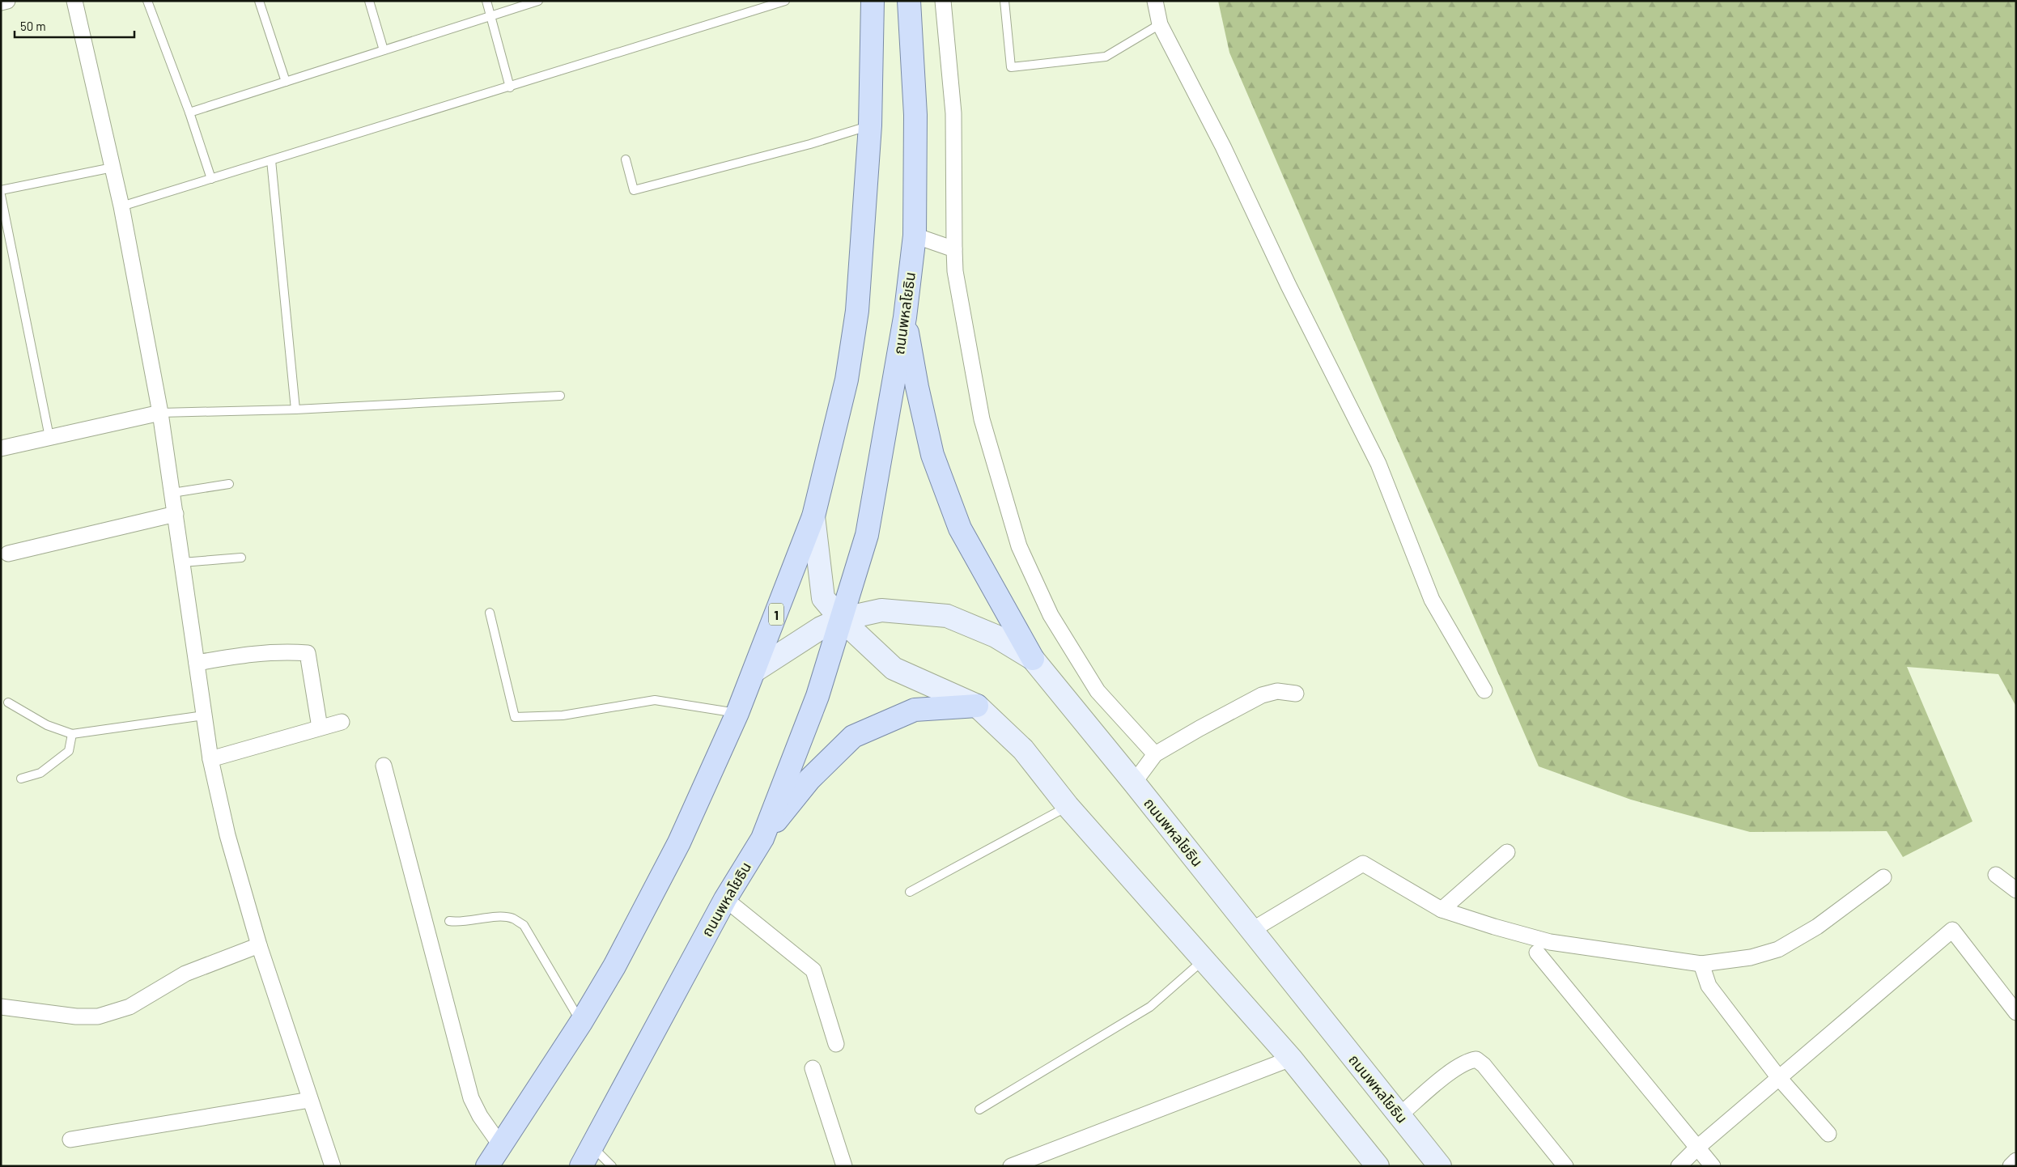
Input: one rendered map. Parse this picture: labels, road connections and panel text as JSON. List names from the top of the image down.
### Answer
{
  "streets": {
    "main road": ["ถนนพหลโยธิน", "1"]
  },
  "crossings": [
    ["ถนนพหลโยธิน", "1"]
  ],
  "scale_bar": "50 m"
}
